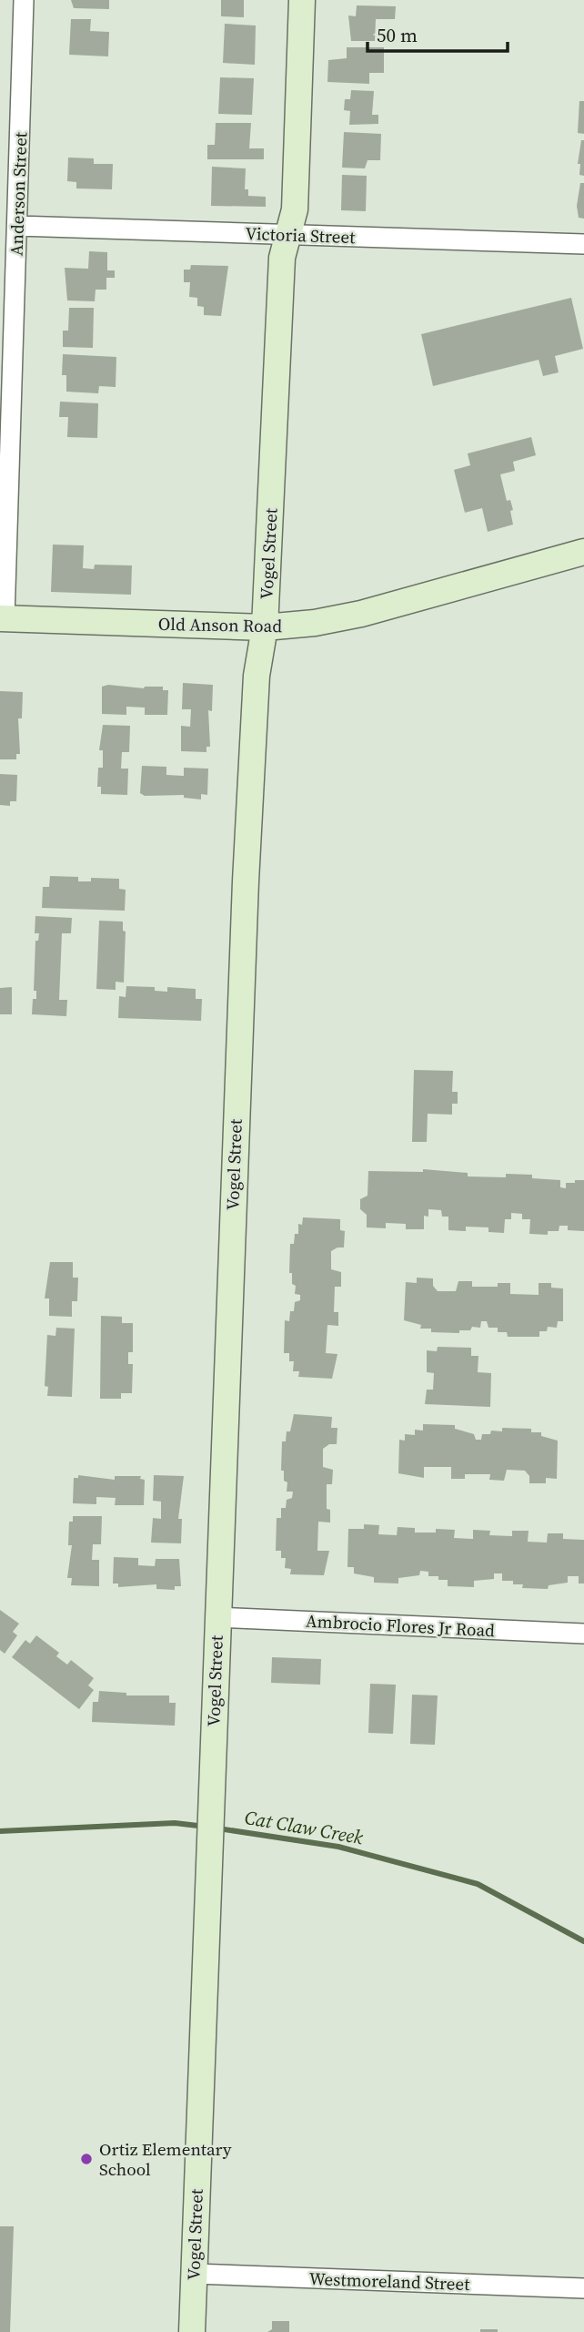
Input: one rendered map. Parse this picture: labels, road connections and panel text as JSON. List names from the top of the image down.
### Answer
{
  "streets": {
    "street": [
      "Anderson Street",
      "Victoria Street",
      "Vogel Street",
      "Old Anson Road",
      "Ambrocio Flores Jr Road",
      "Westmoreland Street"
    ]
  },
  "crossings": [
    ["Anderson Street", "Victoria Street"],
    ["Anderson Street", "Old Anson Road"],
    ["Victoria Street", "Vogel Street"],
    ["Vogel Street", "Old Anson Road"],
    ["Vogel Street", "Ambrocio Flores Jr Road"],
    ["Vogel Street", "Westmoreland Street"]
  ],
  "water": ["Cat Claw Creek"],
  "places": ["Ortiz Elementary School"],
  "scale_bar": "50 m"
}
